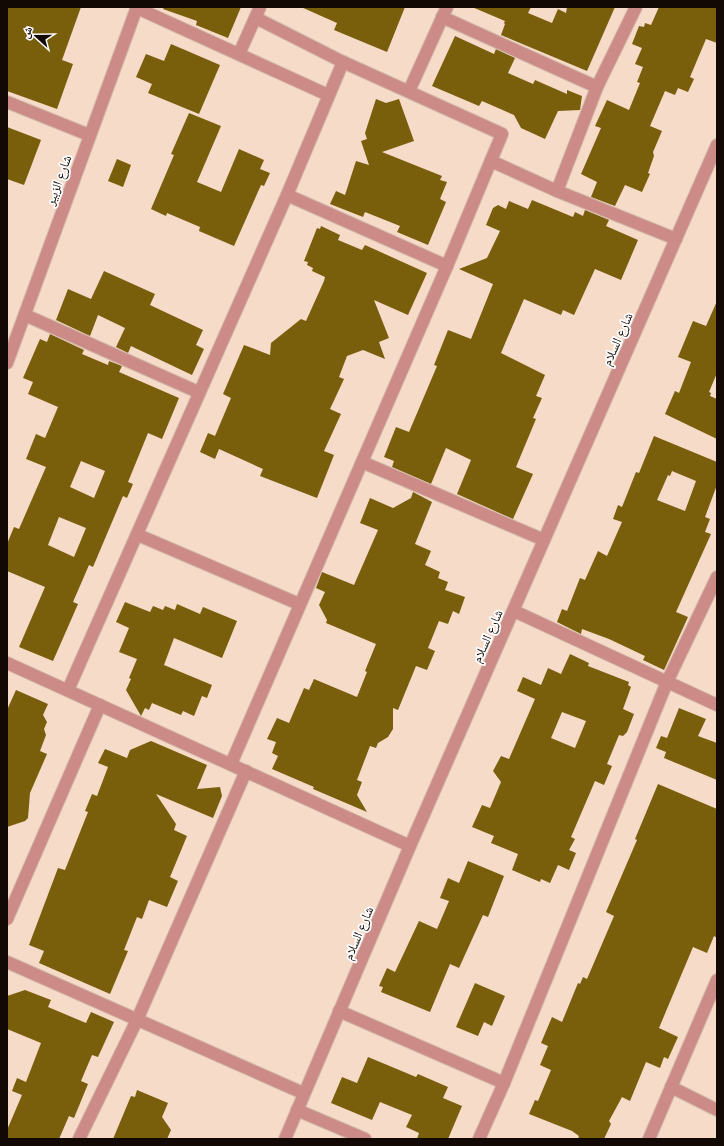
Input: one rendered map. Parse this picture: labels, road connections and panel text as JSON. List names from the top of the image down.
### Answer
{
  "streets": {
    "street": ["شارع الزبير", "شارع السلام"]
  },
  "north": "left"
}
